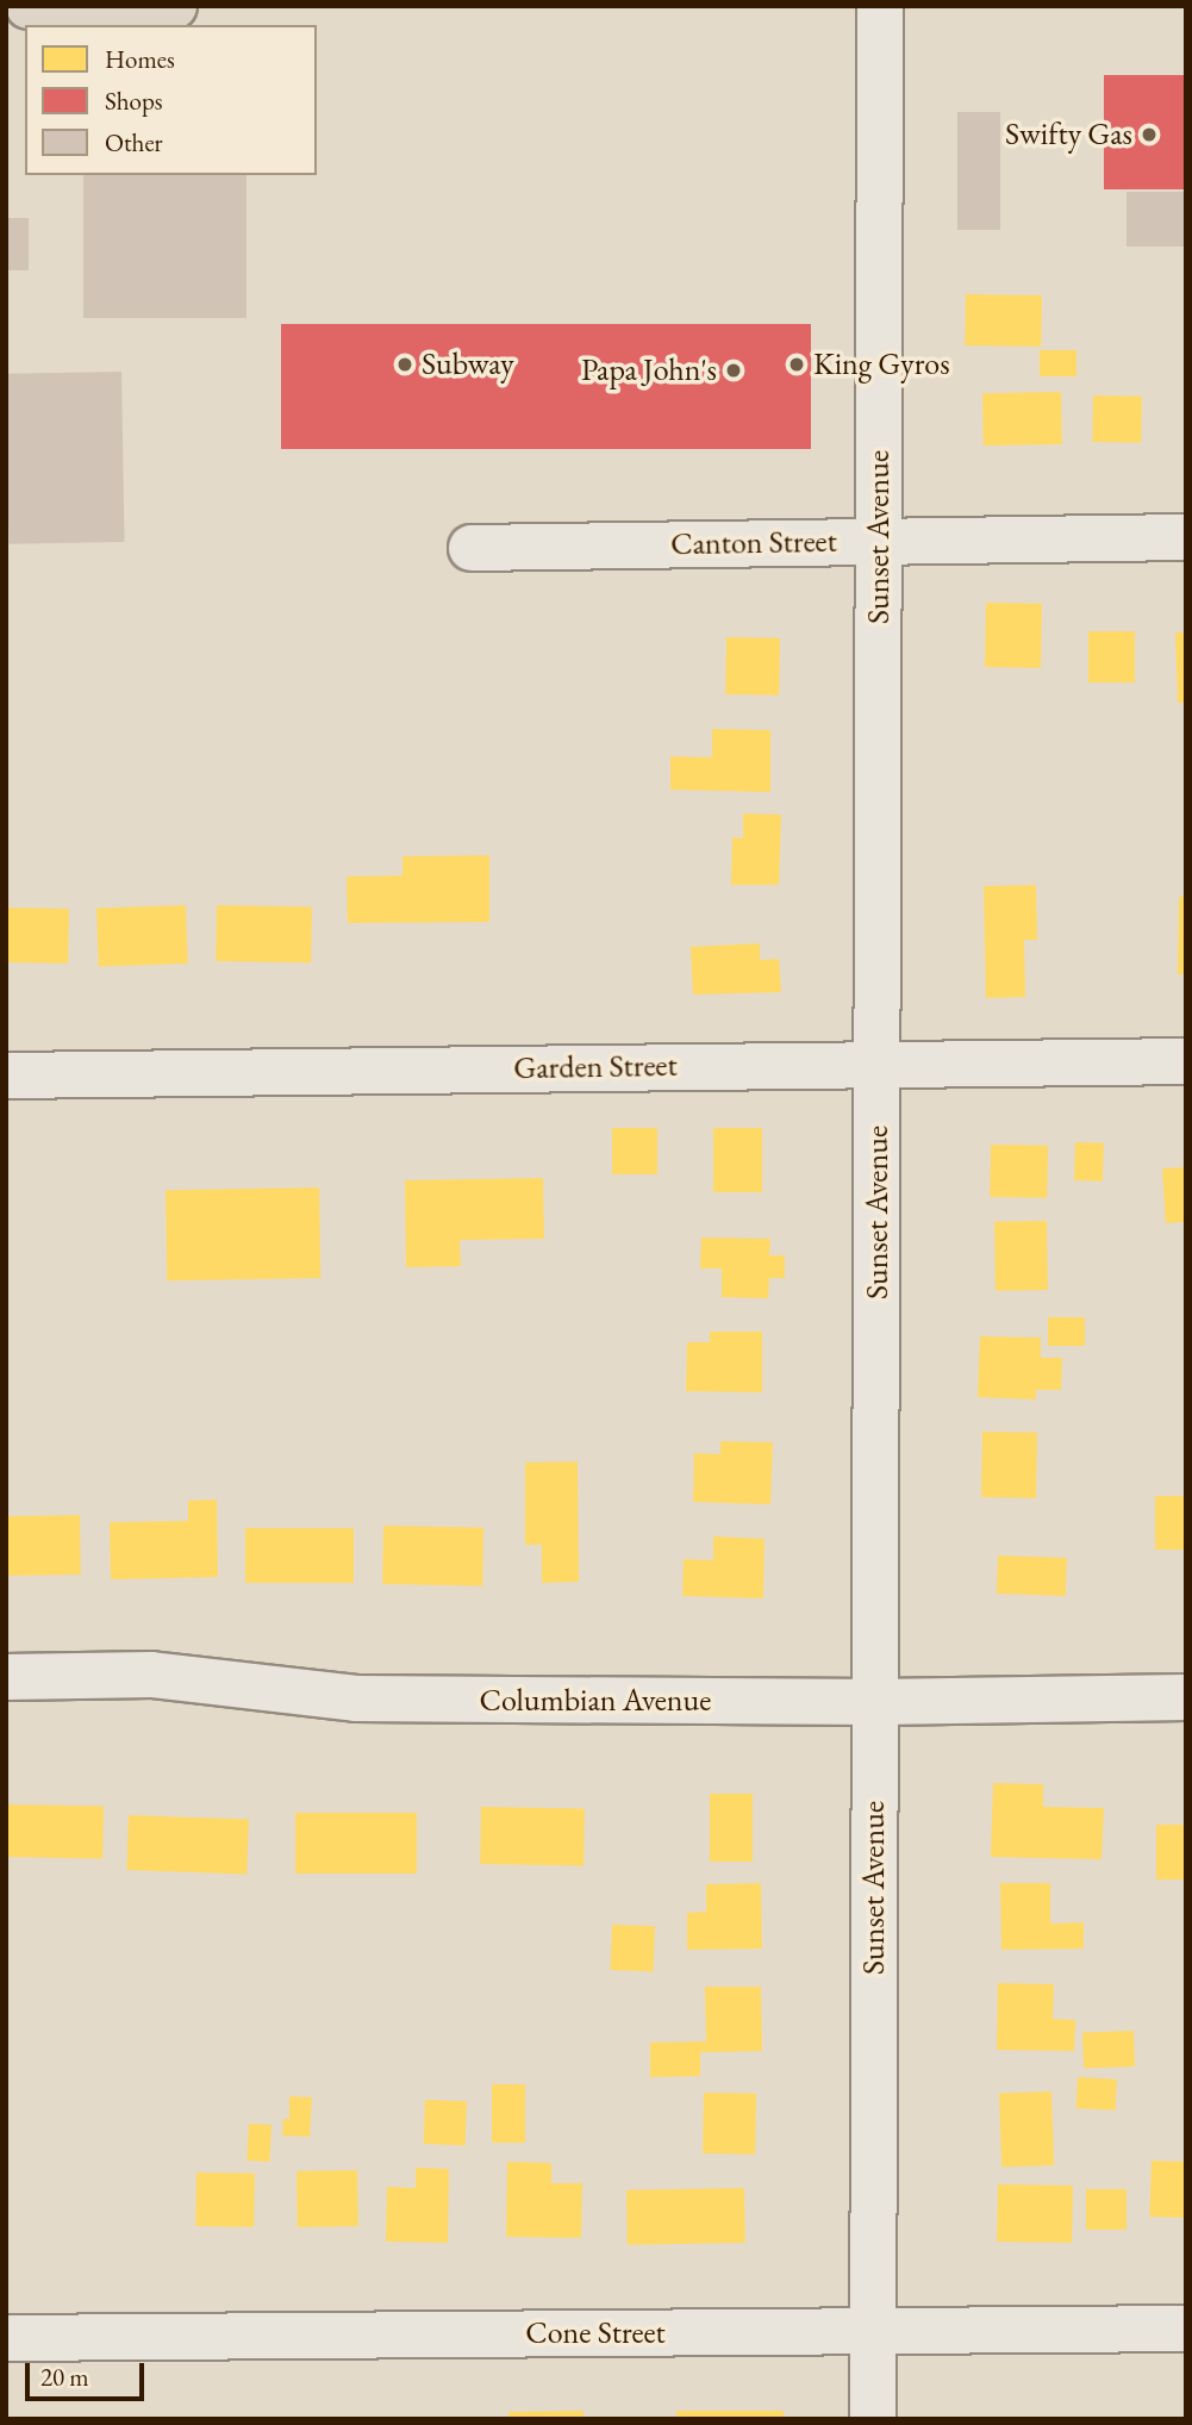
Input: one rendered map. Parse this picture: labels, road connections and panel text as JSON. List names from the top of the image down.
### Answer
{
  "streets": {
    "street": [
      "Sunset Avenue",
      "Canton Street",
      "Garden Street",
      "Columbian Avenue",
      "Cone Street"
    ]
  },
  "crossings": [
    ["Sunset Avenue", "Canton Street"],
    ["Sunset Avenue", "Garden Street"],
    ["Sunset Avenue", "Columbian Avenue"],
    ["Sunset Avenue", "Cone Street"]
  ],
  "places": [
    "Swifty Gas",
    "Subway",
    "King Gyros",
    "Papa John's"
  ],
  "legend": ["Homes", "Shops", "Other"],
  "scale_bar": "20 m"
}
